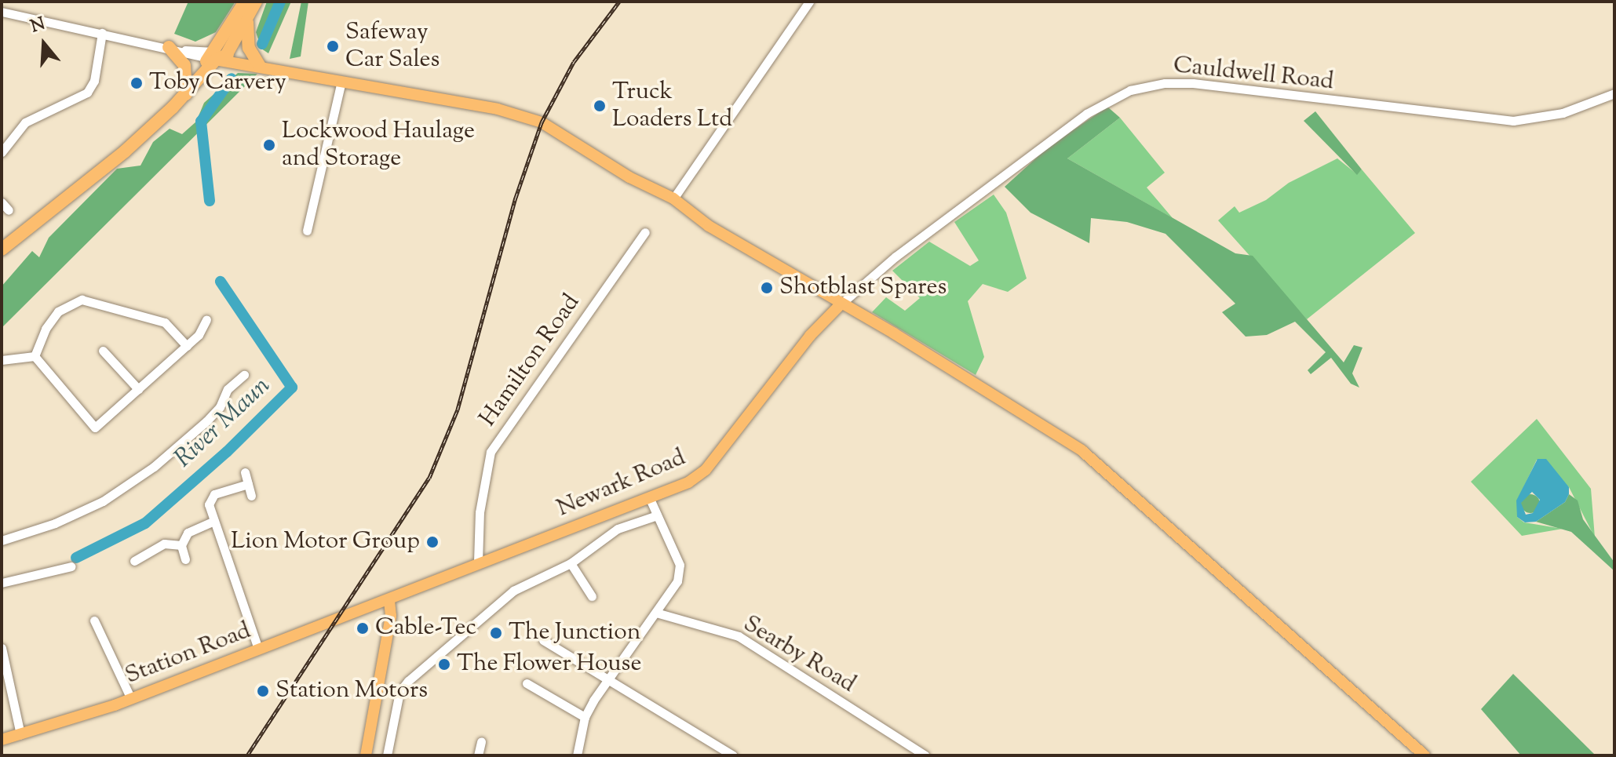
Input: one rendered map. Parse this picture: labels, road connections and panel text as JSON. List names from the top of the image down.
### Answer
{
  "streets": {
    "main road": ["Newark Road", "Station Road"],
    "street": ["Cauldwell Road", "Hamilton Road", "Searby Road"]
  },
  "crossings": [
    ["Cauldwell Road", "Newark Road"],
    ["Hamilton Road", "Newark Road"],
    ["Newark Road", "Station Road"]
  ],
  "water": ["River Maun"],
  "places": [
    "Safeway Car Sales",
    "Toby Carvery",
    "Truck Loaders Ltd",
    "Lockwood Haulage and Storage",
    "Shotblast Spares",
    "Lion Motor Group",
    "Cable-Tec",
    "The Junction",
    "The Flower House",
    "Station Motors"
  ],
  "north": "top"
}
